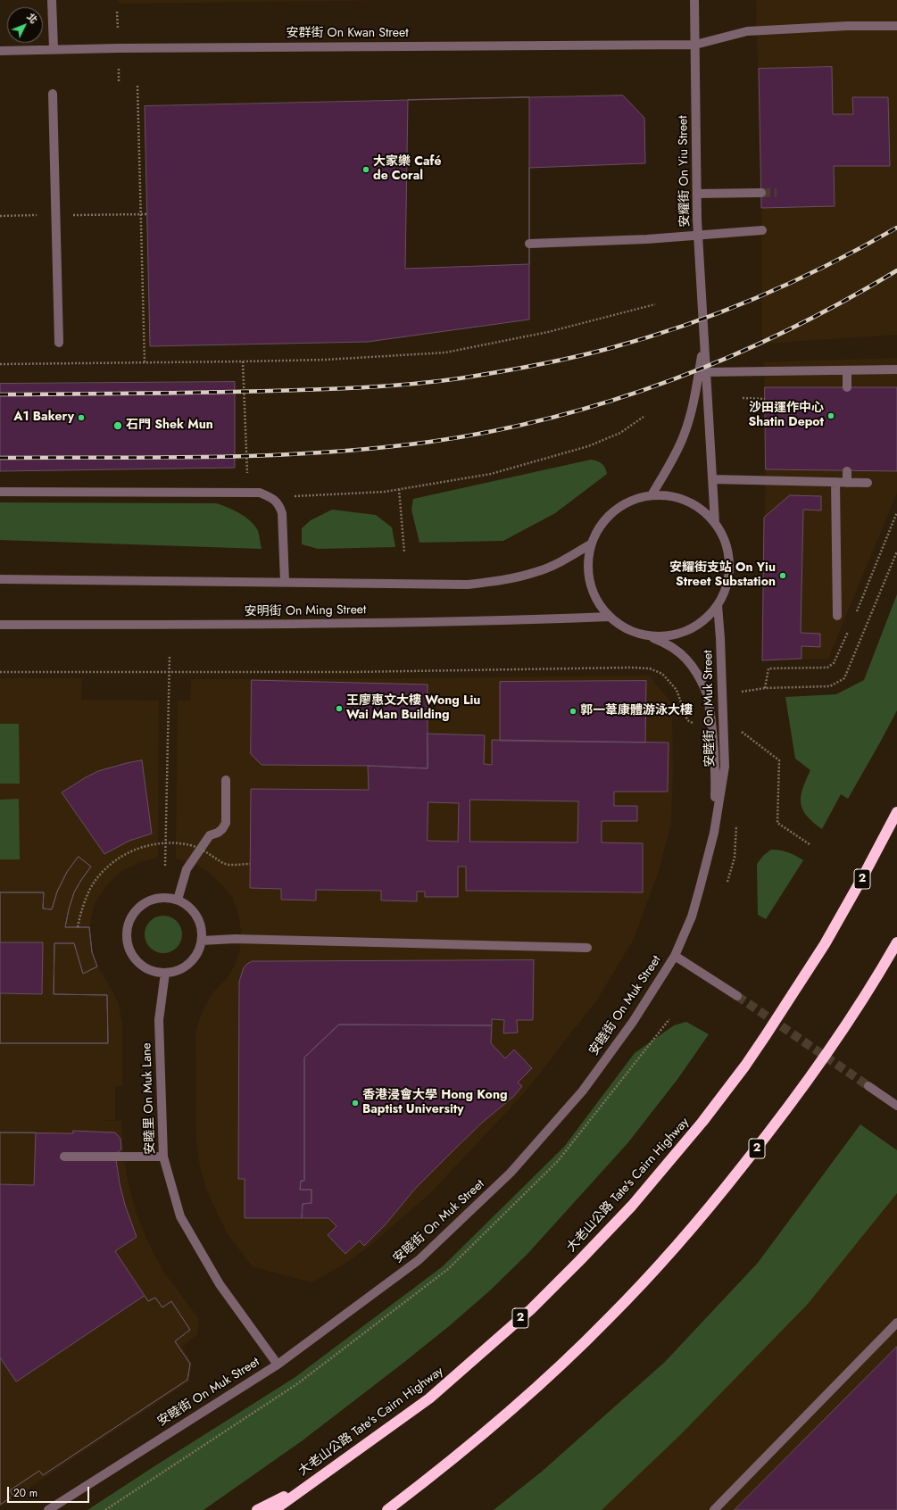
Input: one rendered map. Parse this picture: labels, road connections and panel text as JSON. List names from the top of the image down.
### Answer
{
  "streets": {
    "highway": ["2", "大老山公路 Tate's Cairn Highway"],
    "street": [
      "安群街 On Kwan Street",
      "安耀街 On Yiu Street",
      "安明街 On Ming Street",
      "安睦街 On Muk Street",
      "安睦里 On Muk Lane"
    ]
  },
  "crossings": [
    ["安群街 On Kwan Street", "安耀街 On Yiu Street"],
    ["安睦街 On Muk Street", "安睦里 On Muk Lane"]
  ],
  "places": [
    "大家樂 Café de Coral",
    "沙田運作中心 Shatin Depot",
    "A1 Bakery",
    "石門 Shek Mun",
    "安耀街支站 On Yiu Street Substation",
    "王廖惠文大樓 Wong Liu Wai Man Building",
    "郭一葦康體游泳大樓",
    "香港浸會大學 Hong Kong Baptist University"
  ],
  "scale_bar": "20 m",
  "north": "top right"
}
